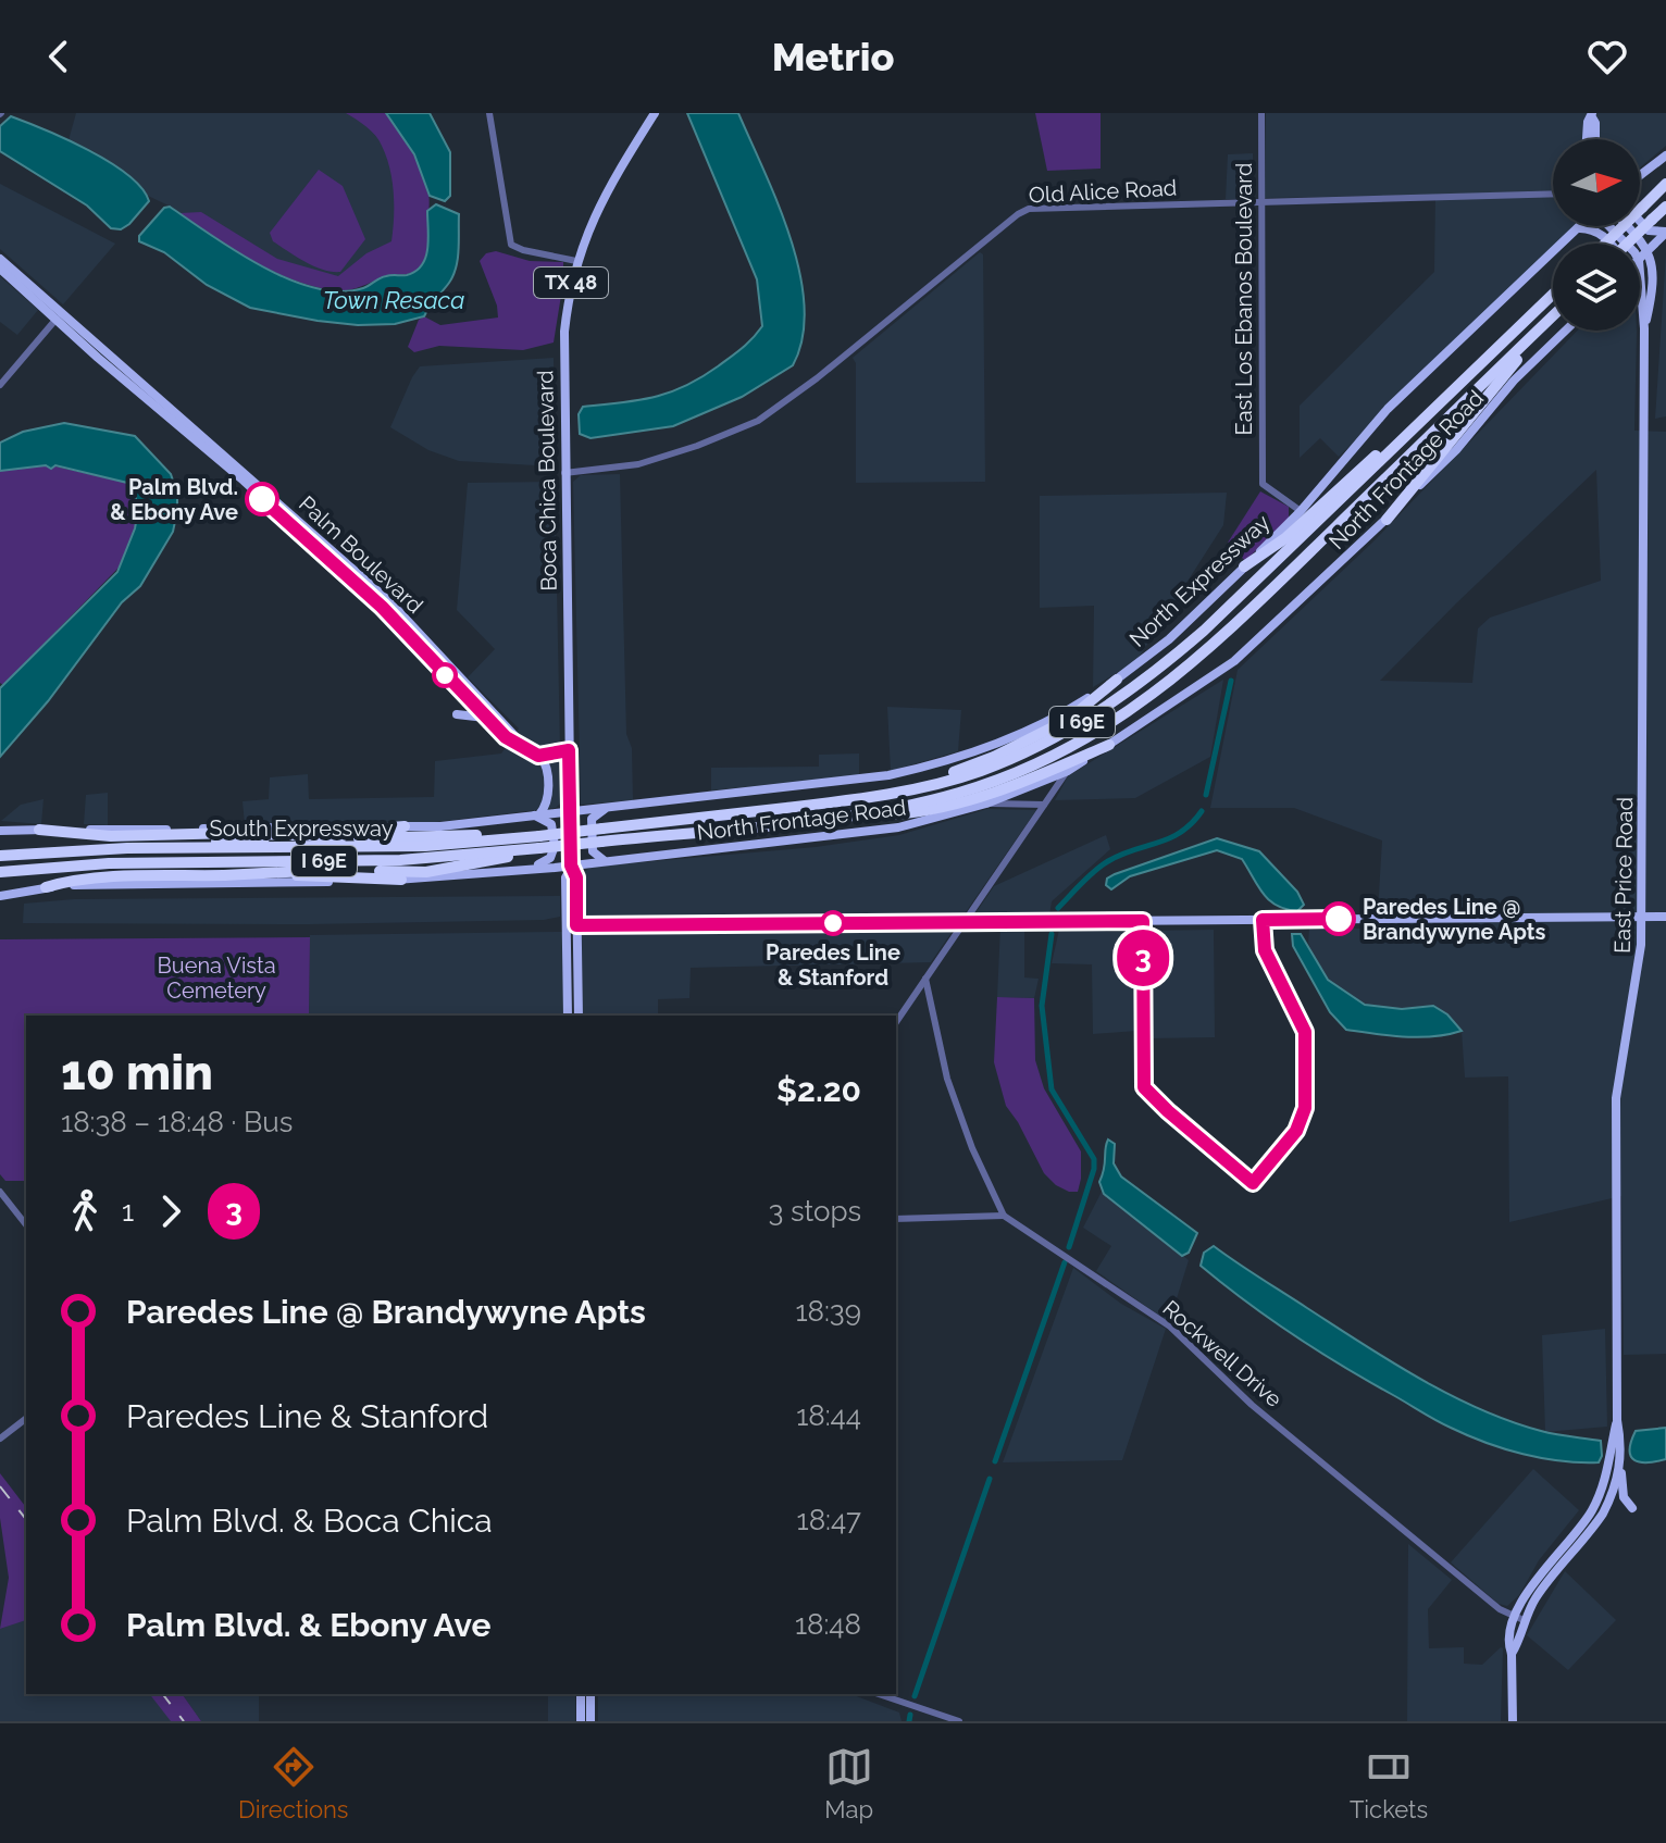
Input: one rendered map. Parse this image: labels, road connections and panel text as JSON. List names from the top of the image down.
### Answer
{
  "streets": {
    "highway": ["North Expressway", "I 69E", "South Expressway"],
    "main road": [
      "TX 48",
      "North Frontage Road",
      "Boca Chica Boulevard",
      "Palm Boulevard",
      "East Price Road"
    ],
    "street": ["Old Alice Road", "East Los Ebanos Boulevard", "Rockwell Drive"]
  },
  "crossings": [
    ["Old Alice Road", "East Los Ebanos Boulevard"],
    ["Old Alice Road", "Boca Chica Boulevard"],
    ["East Los Ebanos Boulevard", "North Expressway"],
    ["North Frontage Road", "Boca Chica Boulevard"],
    ["Boca Chica Boulevard", "Palm Boulevard"],
    ["Boca Chica Boulevard", "North Expressway"],
    ["Boca Chica Boulevard", "South Expressway"],
    ["North Expressway", "South Expressway"],
    ["East Price Road", "Rockwell Drive"]
  ],
  "water": ["Town Resaca"],
  "parks": ["Buena Vista Cemetery"],
  "places": ["Palm Blvd. & Ebony Ave", "Paredes Line @ Brandywyne Apts", "Paredes Line & Stanford"],
  "lines": ["bus line 3"],
  "north": "right",
  "page": {
    "header": "Metrio",
    "on_map": "3",
    "heading": ["10 min", "18:38 – 18:48 · Bus", "$2.20"],
    "legs": ["1", "3", "3 stops"],
    "list": [
      {
        "name": "Paredes Line @ Brandywyne Apts",
        "value": "18:39"
      },
      {
        "name": "Paredes Line & Stanford",
        "value": "18:44"
      },
      {
        "name": "Palm Blvd. & Boca Chica",
        "value": "18:47"
      },
      {
        "name": "Palm Blvd. & Ebony Ave",
        "value": "18:48"
      }
    ],
    "tabs": ["Directions", "Map", "Tickets"]
  }
}
